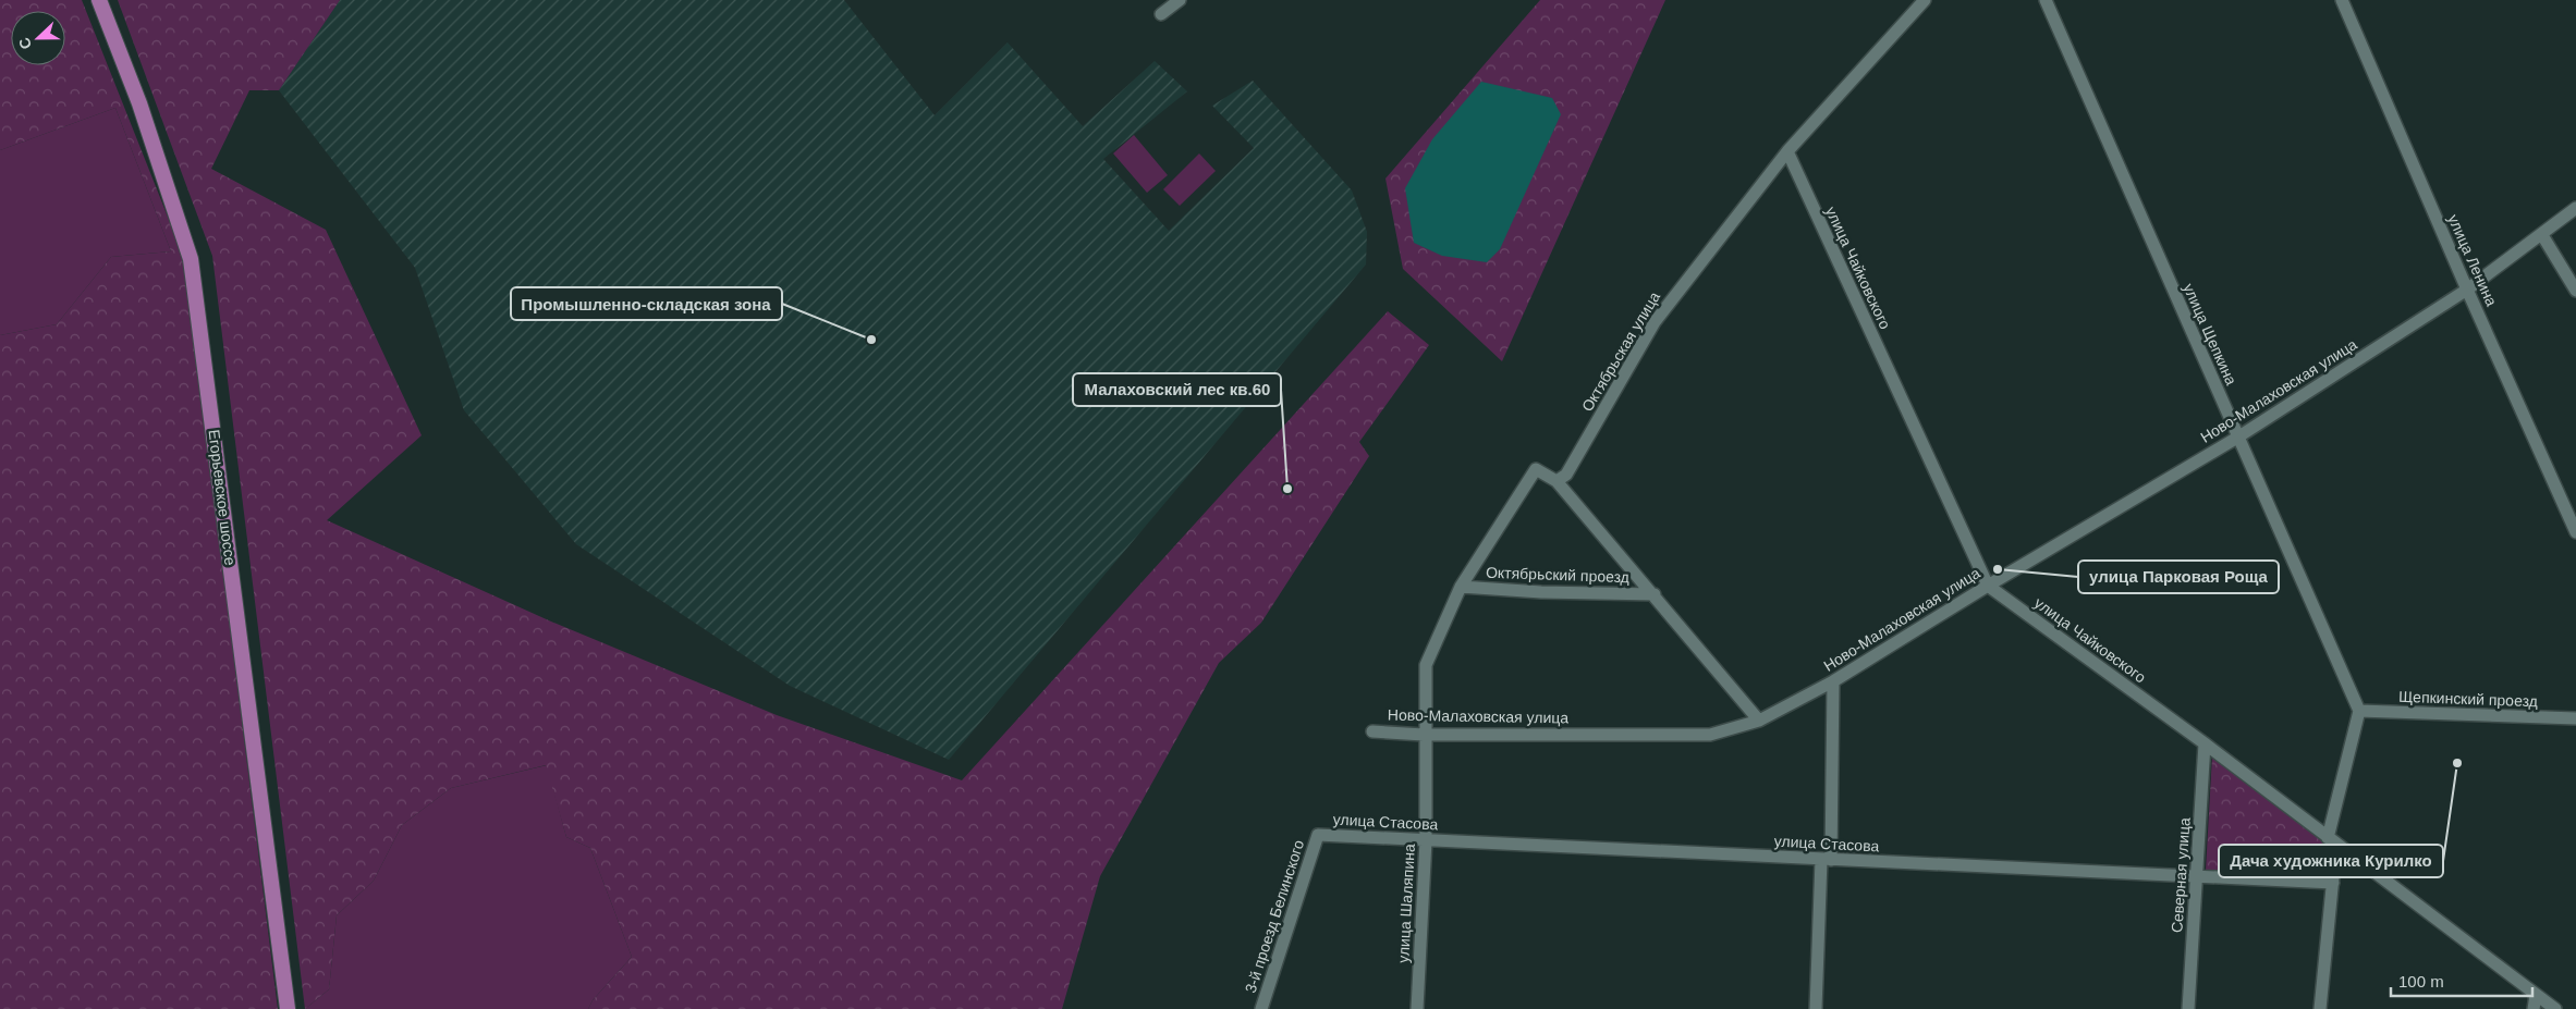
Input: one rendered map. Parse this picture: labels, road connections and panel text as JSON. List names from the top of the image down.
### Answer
{
  "streets": {
    "main road": ["Егорьевское шоссе"],
    "street": [
      "улица Ленина",
      "улица Чайковского",
      "улица Щепкина",
      "Октябрьская улица",
      "Ново-Малаховская улица",
      "Октябрьский проезд",
      "Щепкинский проезд",
      "улица Стасова",
      "Северная улица",
      "улица Шаляпина",
      "3-й проезд Белинского"
    ]
  },
  "crossings": [
    ["улица Ленина", "Ново-Малаховская улица"],
    ["улица Чайковского", "Октябрьская улица"],
    ["улица Чайковского", "Ново-Малаховская улица"],
    ["улица Чайковского", "Северная улица"],
    ["улица Щепкина", "Ново-Малаховская улица"],
    ["улица Щепкина", "Щепкинский проезд"],
    ["Октябрьская улица", "Октябрьский проезд"],
    ["Ново-Малаховская улица", "Октябрьский проезд"],
    ["Ново-Малаховская улица", "улица Шаляпина"],
    ["улица Стасова", "Северная улица"],
    ["улица Стасова", "улица Шаляпина"],
    ["улица Стасова", "3-й проезд Белинского"]
  ],
  "places": [
    "Промышленно-складская зона",
    "Малаховский лес кв.60",
    "улица Парковая Роща",
    "Дача художника Курилко"
  ],
  "scale_bar": "100 m",
  "north": "left"
}
